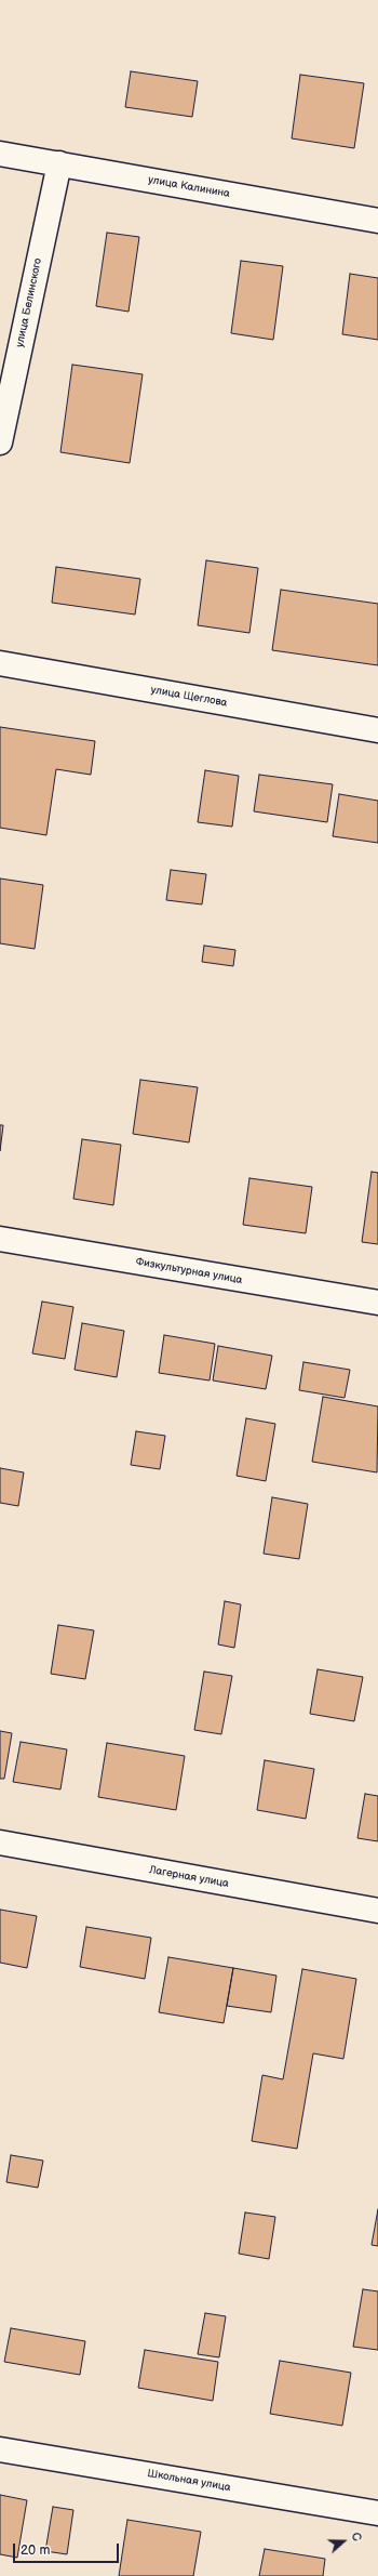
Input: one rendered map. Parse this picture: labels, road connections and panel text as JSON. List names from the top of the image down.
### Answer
{
  "streets": {
    "street": [
      "улица Калинина",
      "улица Белинского",
      "улица Щеглова",
      "Физкультурная улица",
      "Лагерная улица",
      "Школьная улица"
    ]
  },
  "crossings": [
    ["улица Калинина", "улица Белинского"]
  ],
  "scale_bar": "20 m",
  "north": "right"
}
